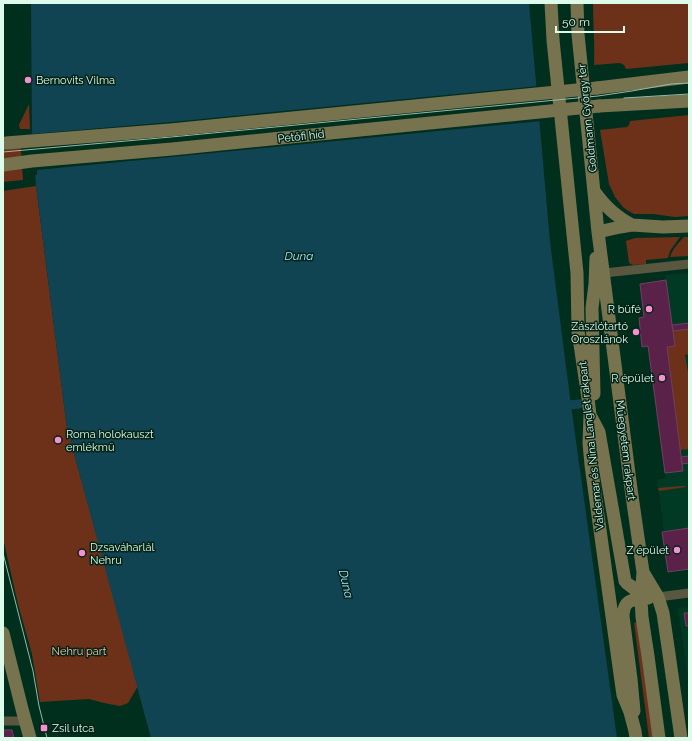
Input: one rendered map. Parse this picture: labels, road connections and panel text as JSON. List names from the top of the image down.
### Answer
{
  "streets": {
    "main road": [
      "Goldmann György tér",
      "Petőfi híd",
      "Valdemar és Nina Langlet rakpart",
      "Műegyetem rakpart"
    ]
  },
  "crossings": [
    ["Goldmann György tér", "Műegyetem rakpart"]
  ],
  "water": ["Duna"],
  "parks": ["Nehru part"],
  "places": {
    "other": [
      "Bernovits Vilma",
      "R büfé",
      "Zászlótartó Oroszlánok",
      "R épület",
      "Roma holokauszt emlékmű",
      "Z épület",
      "Dzsaváharlál Nehru"
    ],
    "transit": ["Zsil utca"]
  },
  "scale_bar": "50 m"
}
